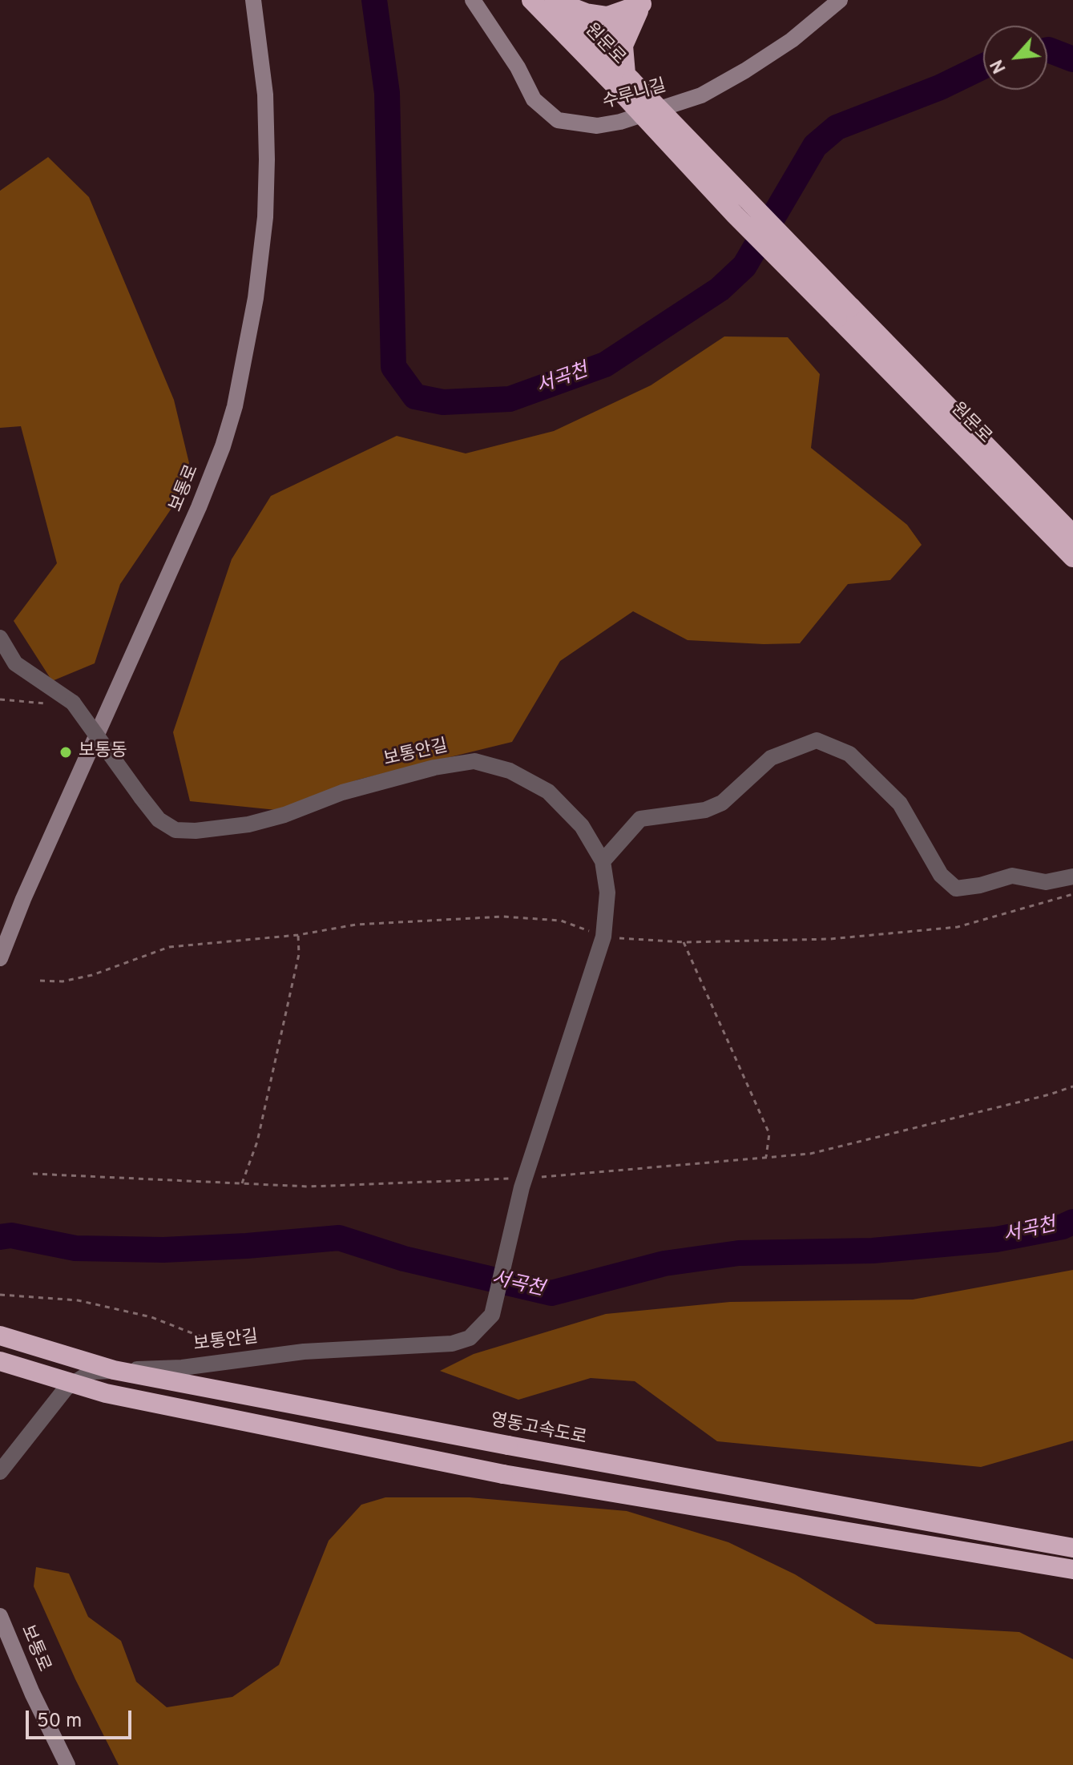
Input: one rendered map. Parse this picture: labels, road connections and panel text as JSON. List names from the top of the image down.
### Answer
{
  "streets": {
    "highway": ["원문로", "영동고속도로"],
    "street": ["수루니길", "보통로", "보통안길"]
  },
  "water": ["서곡천"],
  "places": ["보통동"],
  "scale_bar": "50 m",
  "north": "bottom left"
}
